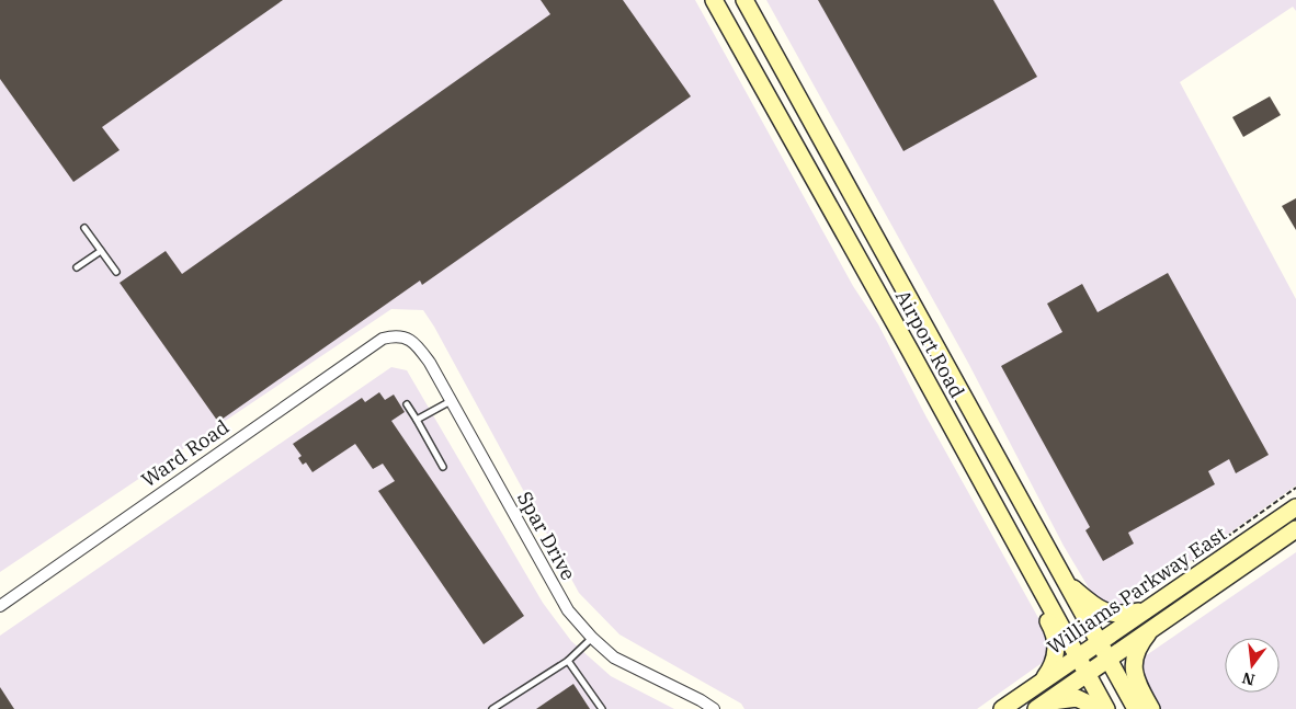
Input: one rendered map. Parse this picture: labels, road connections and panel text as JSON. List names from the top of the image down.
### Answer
{
  "streets": {
    "main road": ["Airport Road", "Williams Parkway East"],
    "street": ["Ward Road", "Spar Drive"]
  },
  "crossings": [
    ["Airport Road", "Williams Parkway East"],
    ["Ward Road", "Spar Drive"]
  ],
  "north": "bottom"
}
